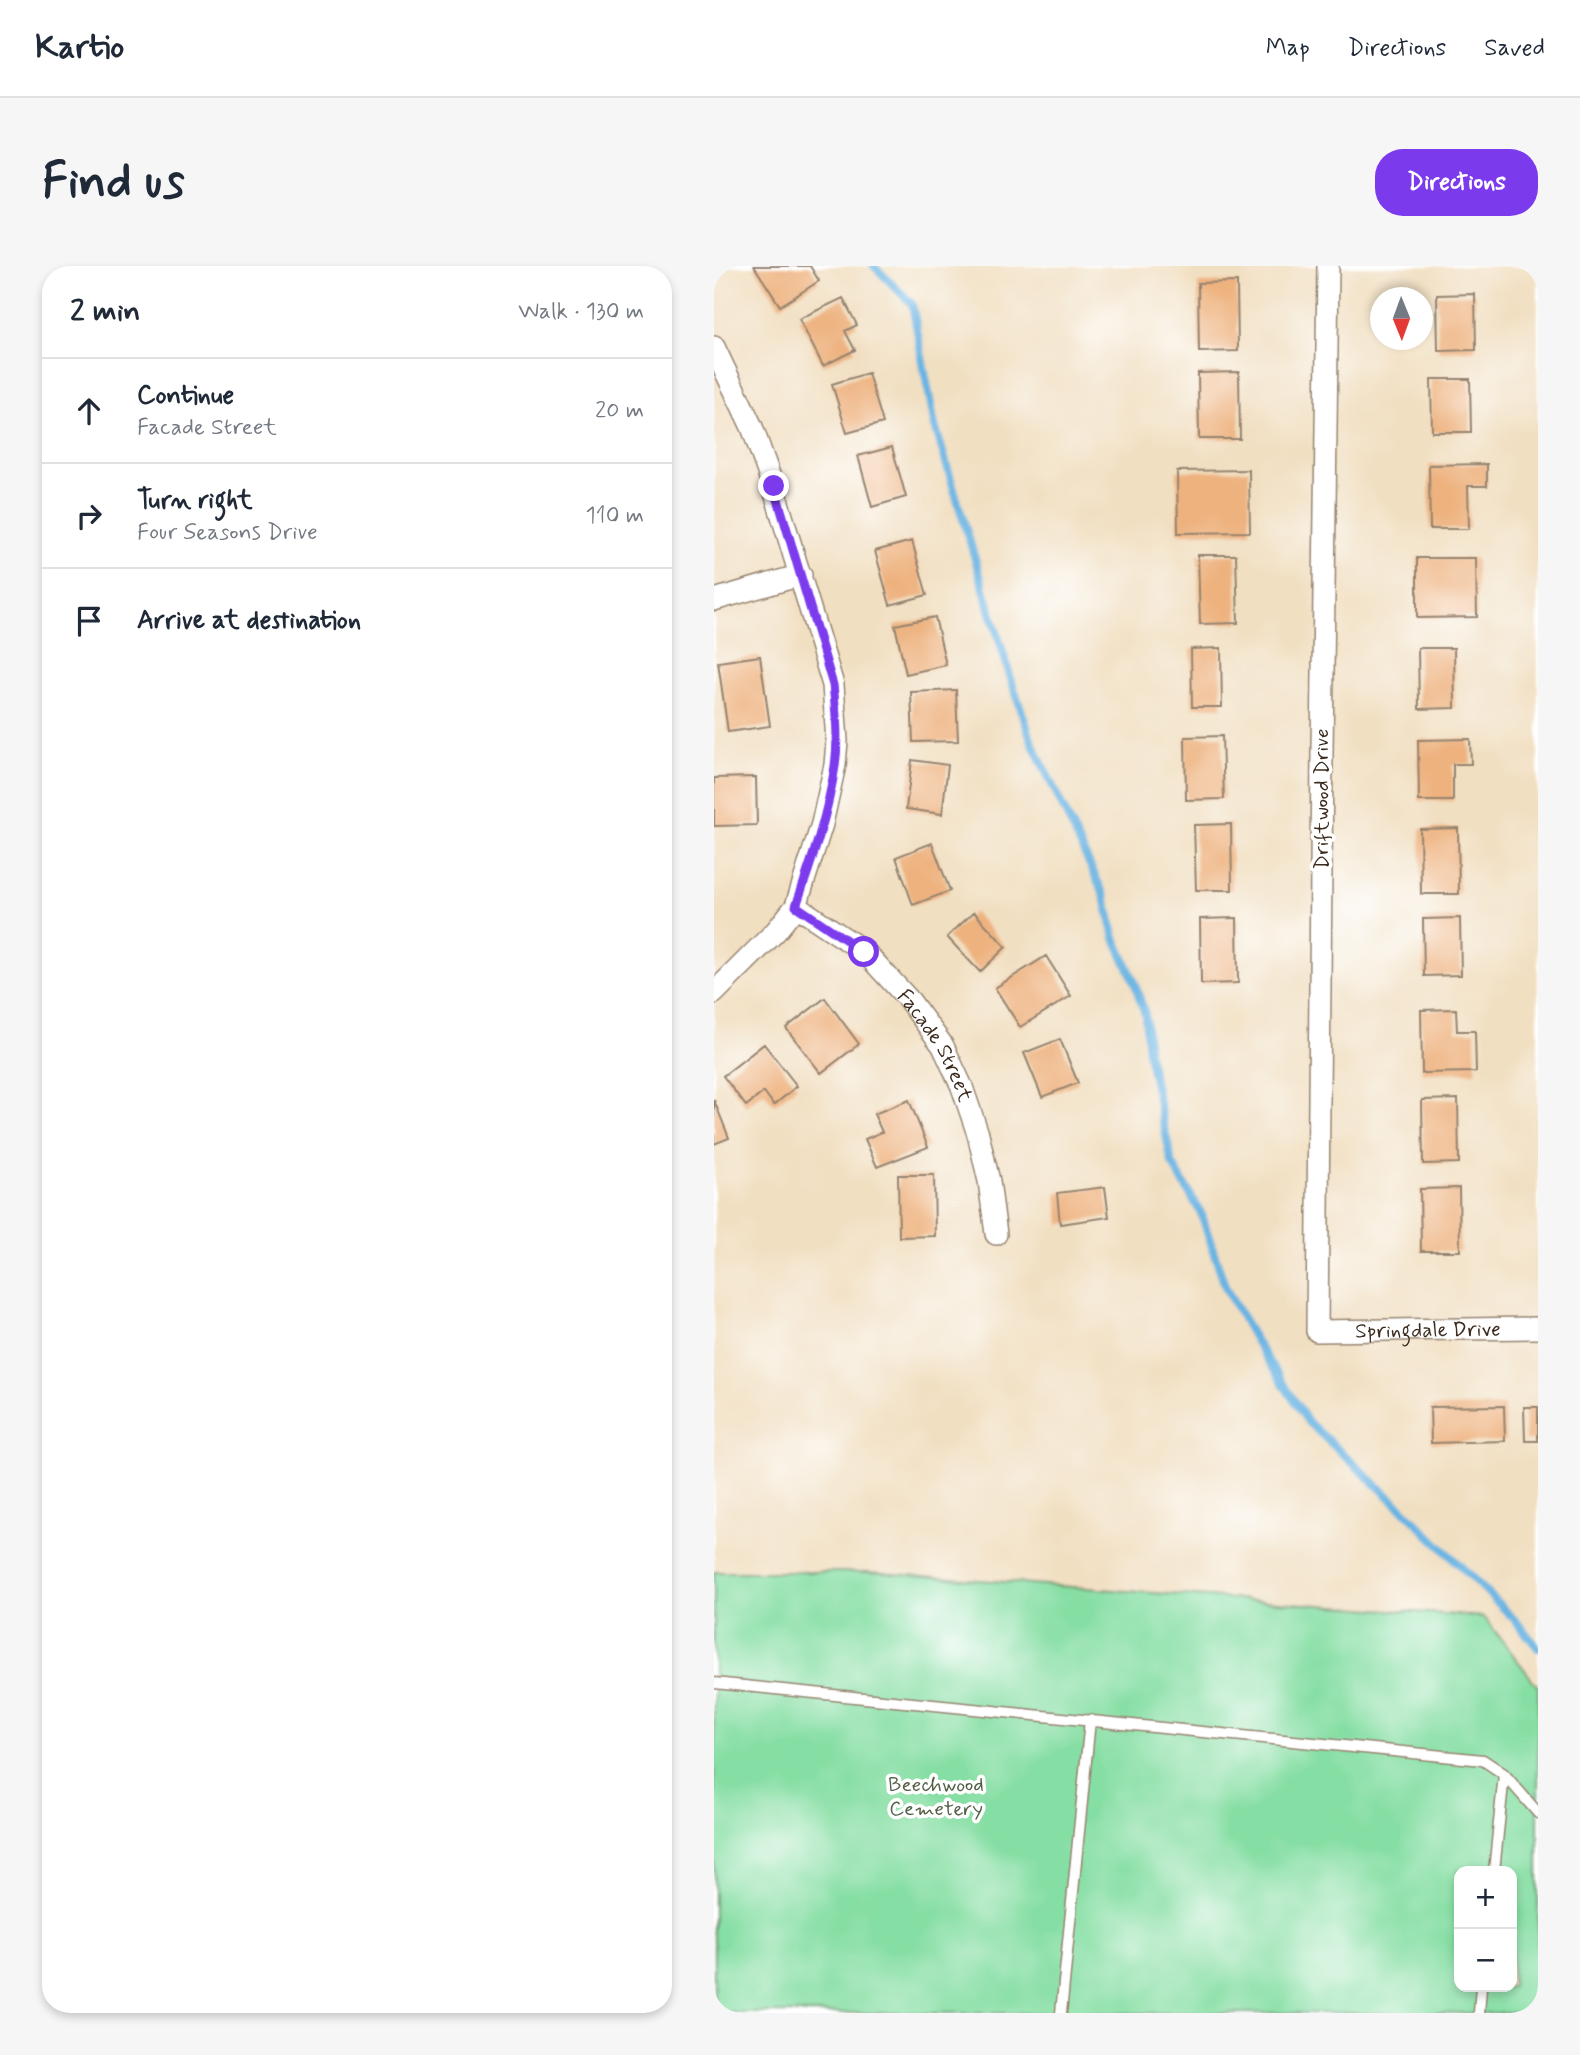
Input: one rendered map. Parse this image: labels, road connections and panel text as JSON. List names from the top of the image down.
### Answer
{
  "streets": {
    "street": ["Driftwood Drive", "Facade Street", "Springdale Drive"]
  },
  "crossings": [
    ["Driftwood Drive", "Springdale Drive"]
  ],
  "parks": ["Beechwood Cemetery"],
  "north": "bottom",
  "page": {
    "header": "Kartio",
    "nav": ["Map", "Directions", "Saved"],
    "buttons": "Directions",
    "title": "Find us",
    "heading": ["2 min", "Walk · 130 m"],
    "list": [
      ["Continue", "Facade Street", "20 m"],
      ["Turn right", "Four Seasons Drive", "110 m"],
      "Arrive at destination"
    ],
    "map_buttons": ["+", "−"]
  }
}
